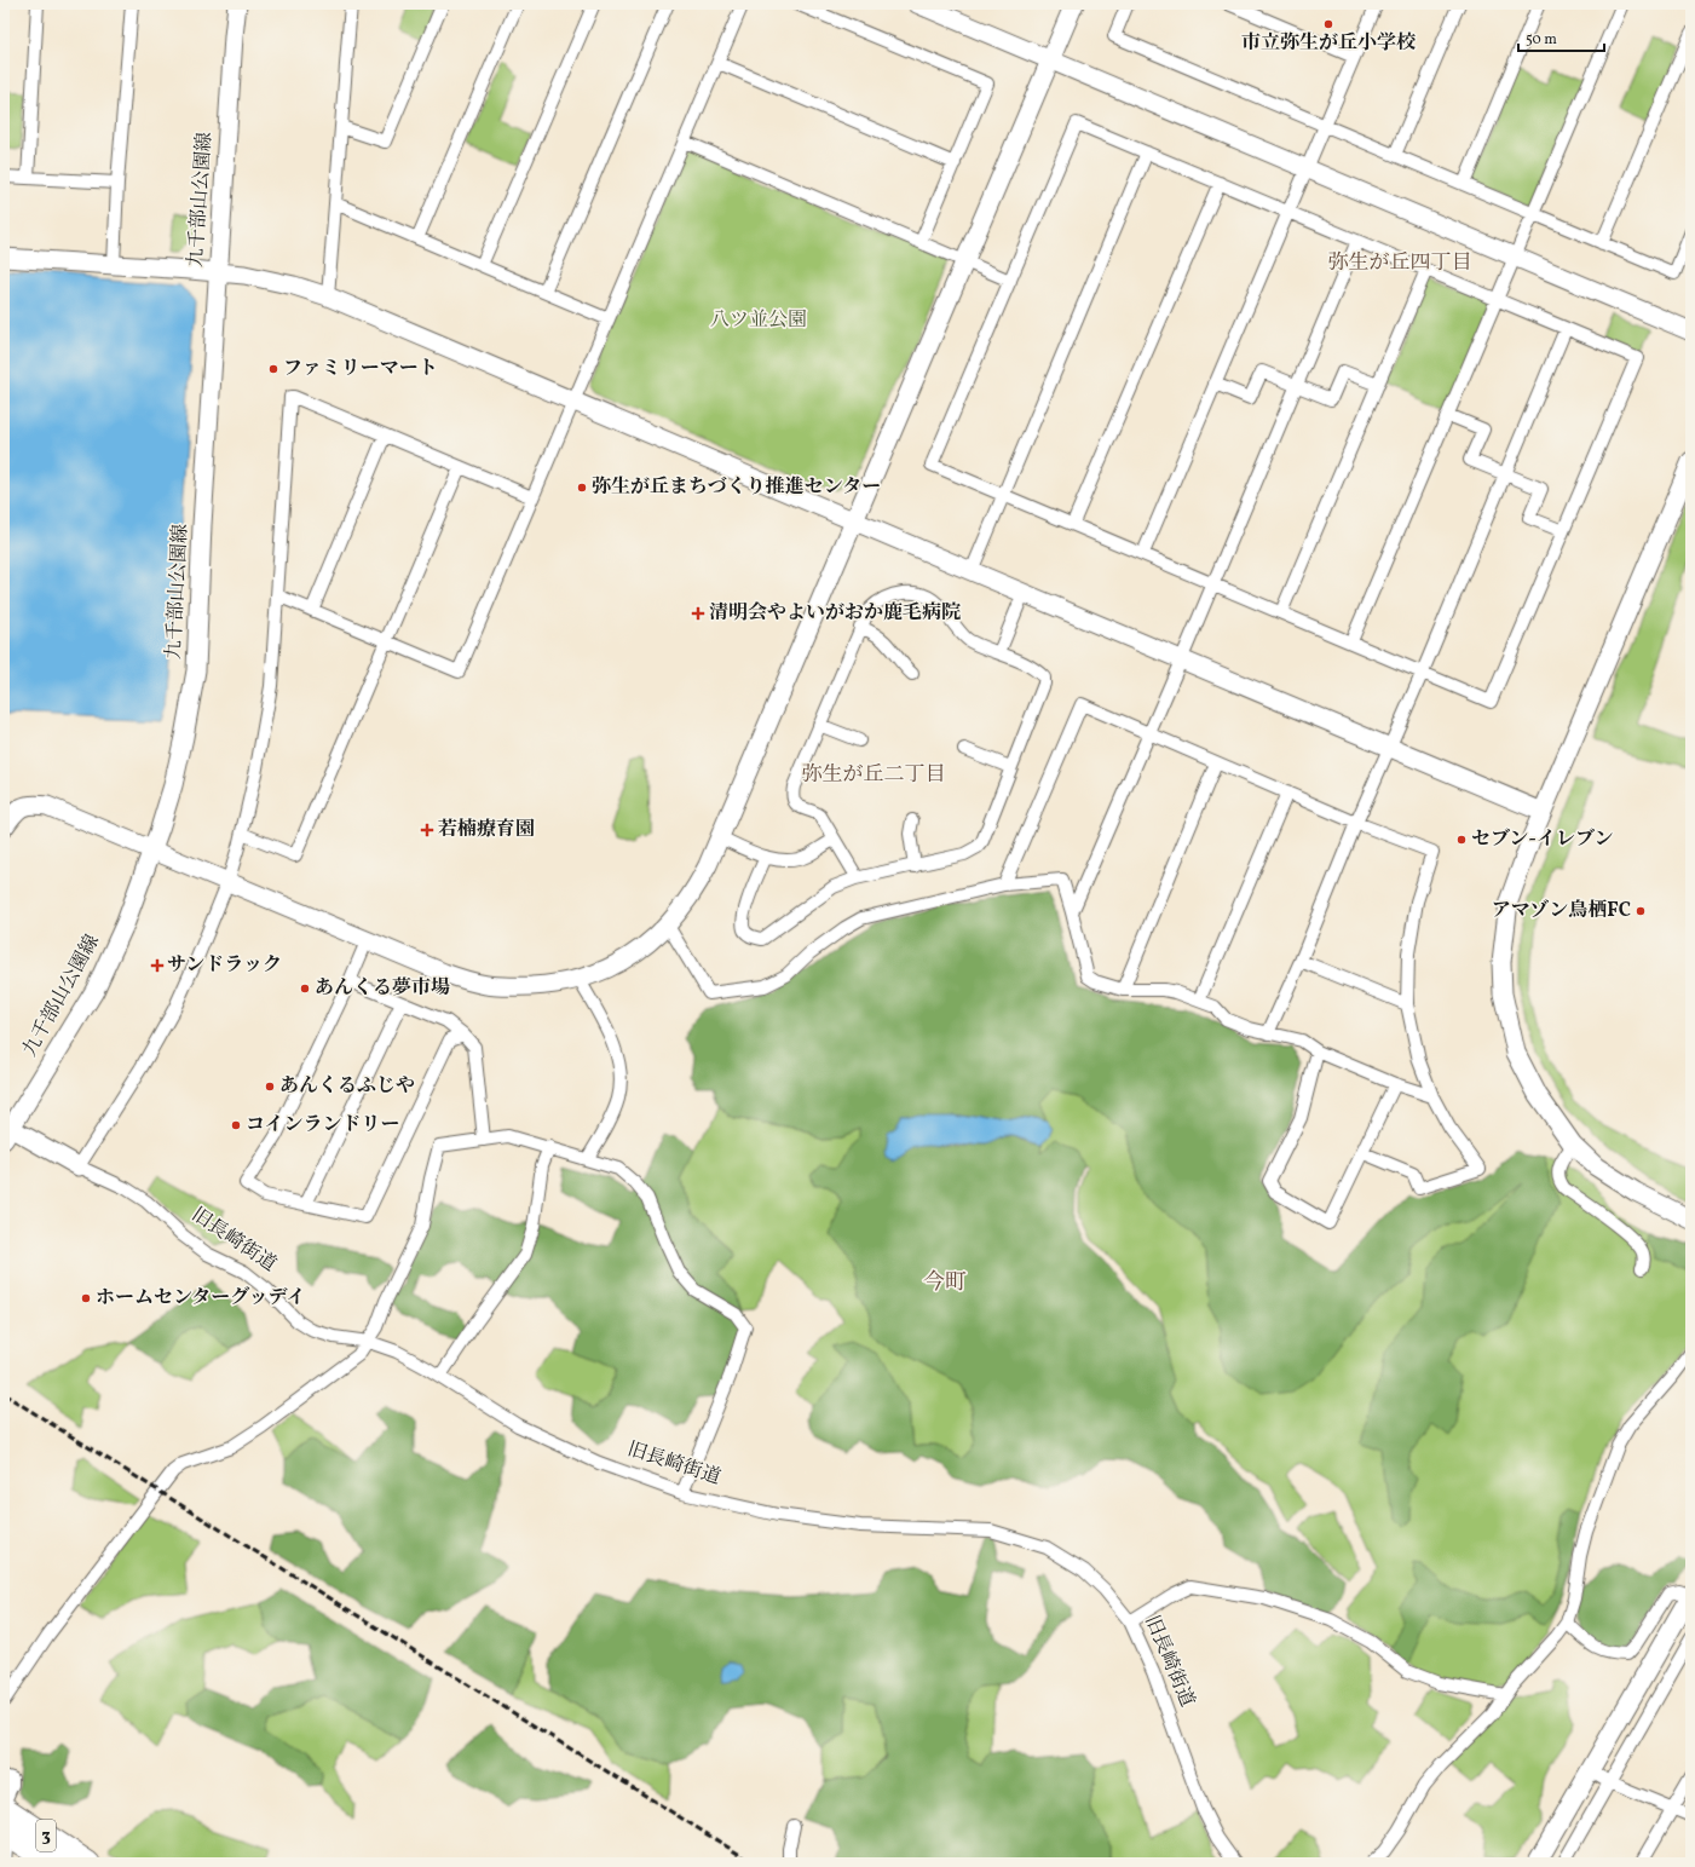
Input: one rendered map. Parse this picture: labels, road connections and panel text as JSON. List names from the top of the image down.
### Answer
{
  "streets": {
    "highway": ["3"],
    "street": ["九千部山公園線", "旧長崎街道"]
  },
  "crossings": [
    ["九千部山公園線", "旧長崎街道"]
  ],
  "districts": ["弥生が丘四丁目", "弥生が丘二丁目", "今町"],
  "parks": ["八ツ並公園"],
  "places": {
    "other": [
      "市立弥生が丘小学校",
      "ファミリーマート",
      "弥生が丘まちづくり推進センター",
      "セブン-イレブン",
      "アマゾン鳥栖FC",
      "あんくる夢市場",
      "あんくるふじや",
      "コインランドリー",
      "ホームセンターグッデイ"
    ],
    "health": ["清明会やよいがおか鹿毛病院", "若楠療育園", "サンドラック"]
  },
  "scale_bar": "50 m"
}
